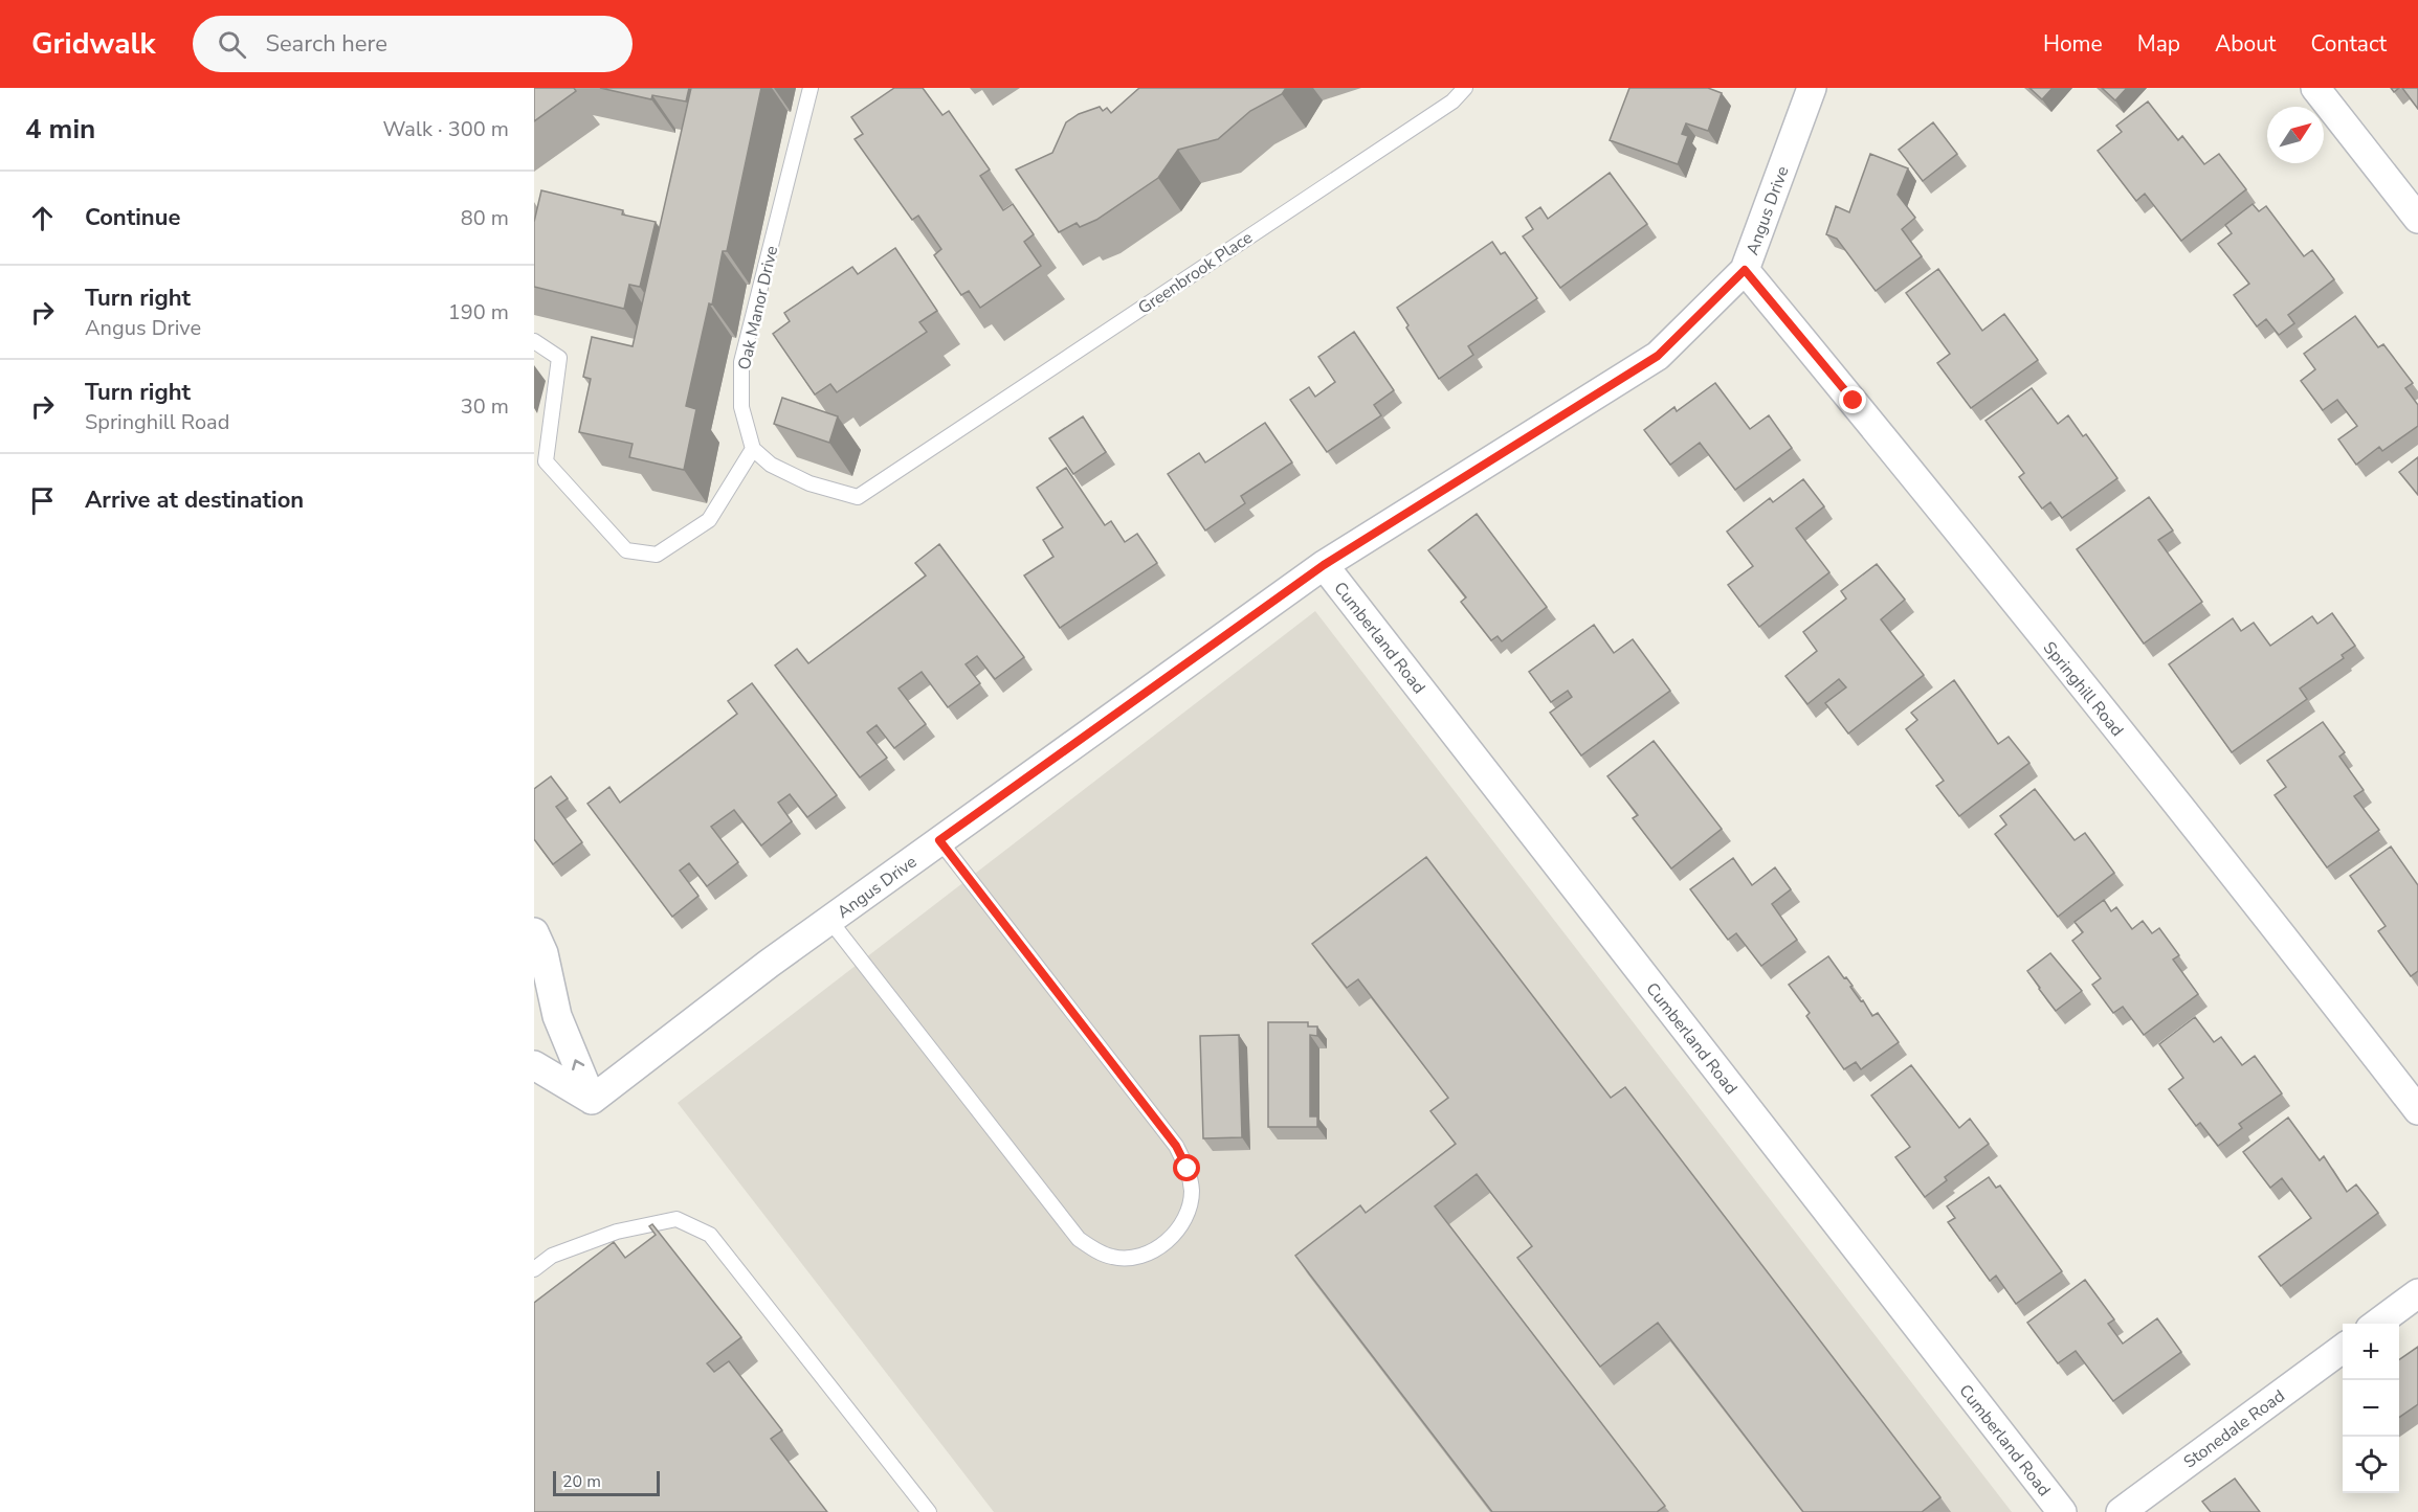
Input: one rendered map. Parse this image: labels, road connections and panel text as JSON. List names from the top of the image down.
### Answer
{
  "streets": {
    "street": [
      "Angus Drive",
      "Cumberland Road",
      "Springhill Road",
      "Stonedale Road"
    ],
    "lane": ["Greenbrook Place", "Oak Manor Drive"]
  },
  "crossings": [
    ["Angus Drive", "Cumberland Road"],
    ["Angus Drive", "Springhill Road"],
    ["Greenbrook Place", "Oak Manor Drive"]
  ],
  "scale_bar": "20 m",
  "north": "top right",
  "page": {
    "header": "Gridwalk",
    "search": "Search here",
    "nav": [
      "Home",
      "Map",
      "About",
      "Contact"
    ],
    "heading": ["4 min", "Walk · 300 m"],
    "list": [
      ["Continue", "80 m"],
      ["Turn right", "Angus Drive", "190 m"],
      ["Turn right", "Springhill Road", "30 m"],
      "Arrive at destination"
    ],
    "map_buttons": ["+", "−"],
    "scale": "20 m"
  }
}
